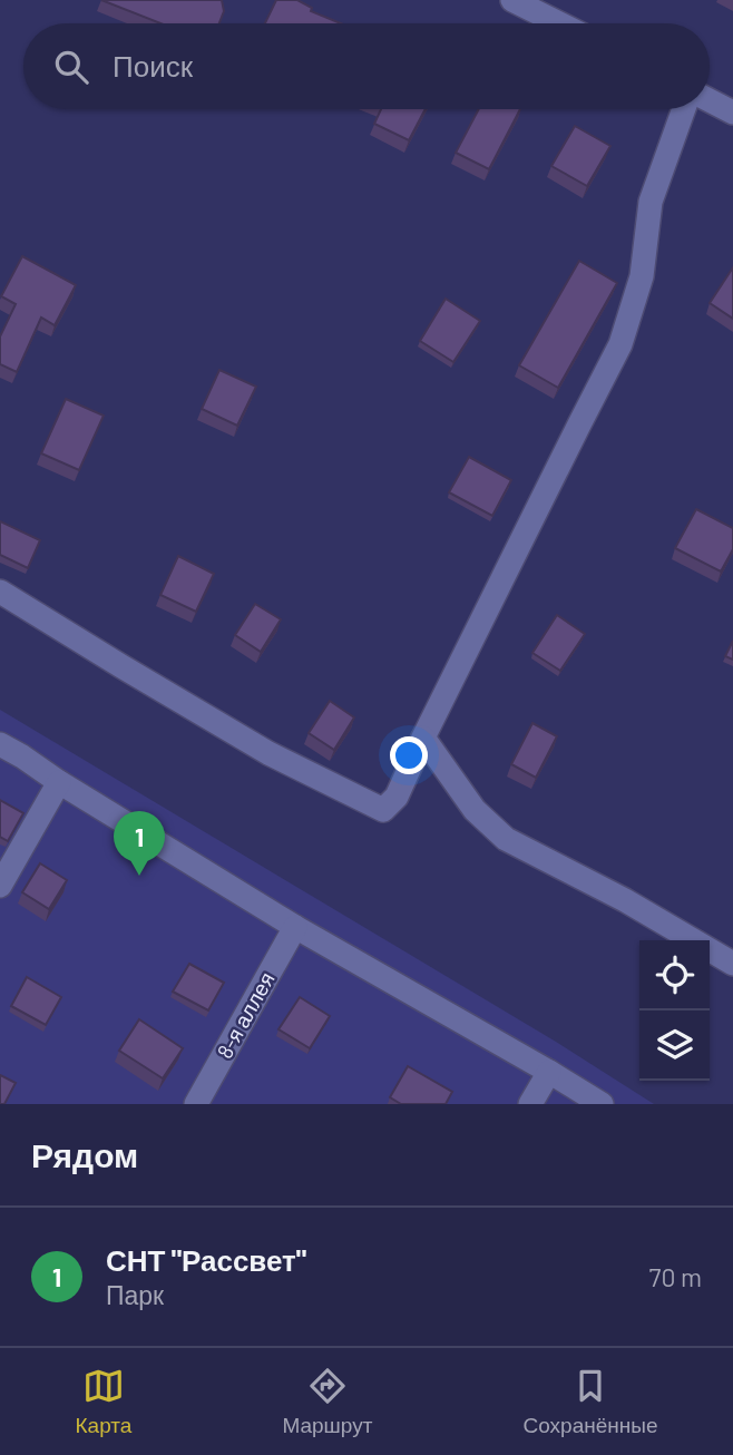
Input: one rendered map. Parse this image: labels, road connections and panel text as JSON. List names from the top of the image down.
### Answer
{
  "streets": {
    "street": ["8-я аллея"]
  },
  "page": {
    "search": "Поиск",
    "pins": "1",
    "heading": "Рядом",
    "list": [
      {
        "mark": "1",
        "name": "СНТ \"Рассвет\"",
        "note": "Парк",
        "value": "70 m"
      }
    ],
    "nav": ["Карта", "Маршрут", "Сохранённые"]
  }
}
